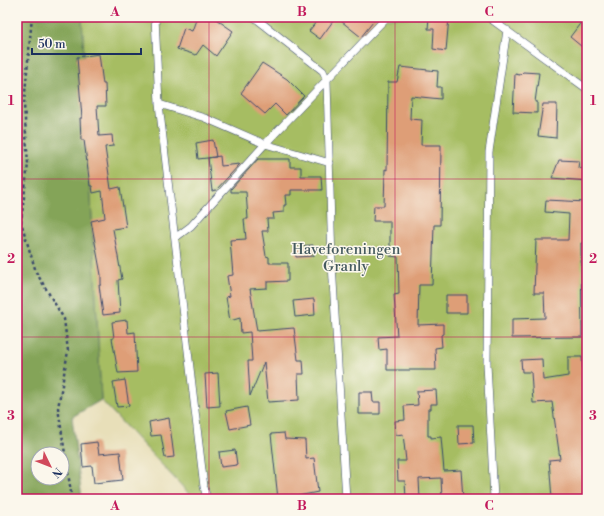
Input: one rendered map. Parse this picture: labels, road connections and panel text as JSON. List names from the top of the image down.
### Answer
{
  "parks": ["Haveforeningen Granly"],
  "scale_bar": "50 m",
  "north": "bottom right",
  "grid": {
    "columns": ["A", "B", "C"],
    "rows": ["1", "2", "3"]
  }
}
